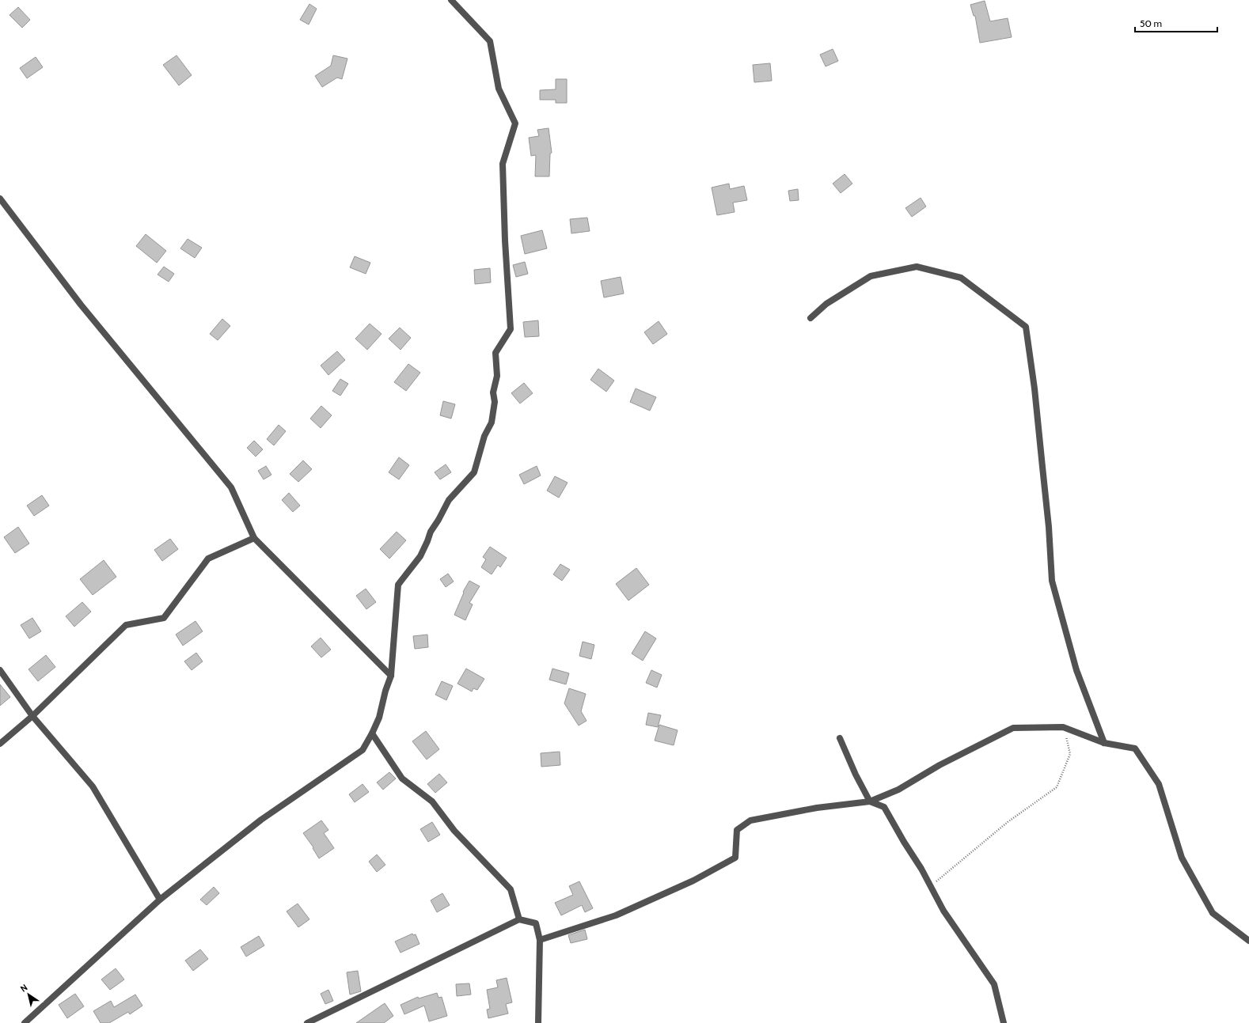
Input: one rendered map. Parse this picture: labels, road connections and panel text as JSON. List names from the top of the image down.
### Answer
{
  "scale_bar": "50 m",
  "north": "top left"
}
